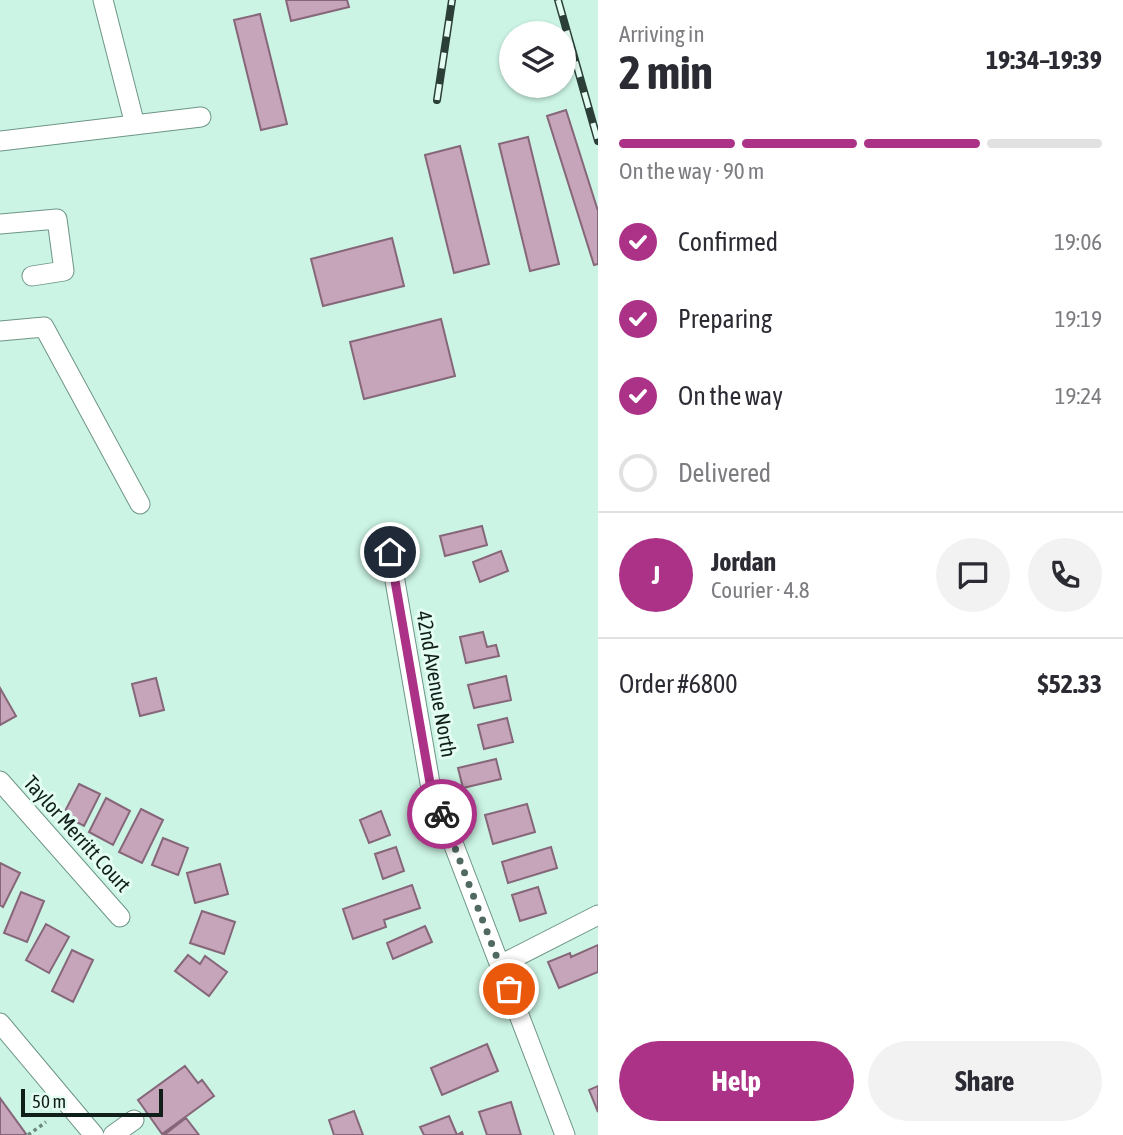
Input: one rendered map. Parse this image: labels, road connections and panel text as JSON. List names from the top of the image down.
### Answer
{
  "streets": {
    "street": ["42nd Avenue North", "Taylor Merritt Court"]
  },
  "scale_bar": "50 m",
  "page": {
    "heading": ["2 min", "Arriving in", "19:34–19:39"],
    "panel": [
      "Jordan",
      "Courier · 4.8",
      "Order #6800",
      "$52.33"
    ],
    "bar": "On the way · 90 m",
    "list": [
      ["Confirmed", "19:06"],
      ["Preparing", "19:19"],
      ["On the way", "19:24"],
      "Delivered"
    ],
    "round": "J",
    "buttons": ["Help", "Share"],
    "scale": "50 m"
  }
}
